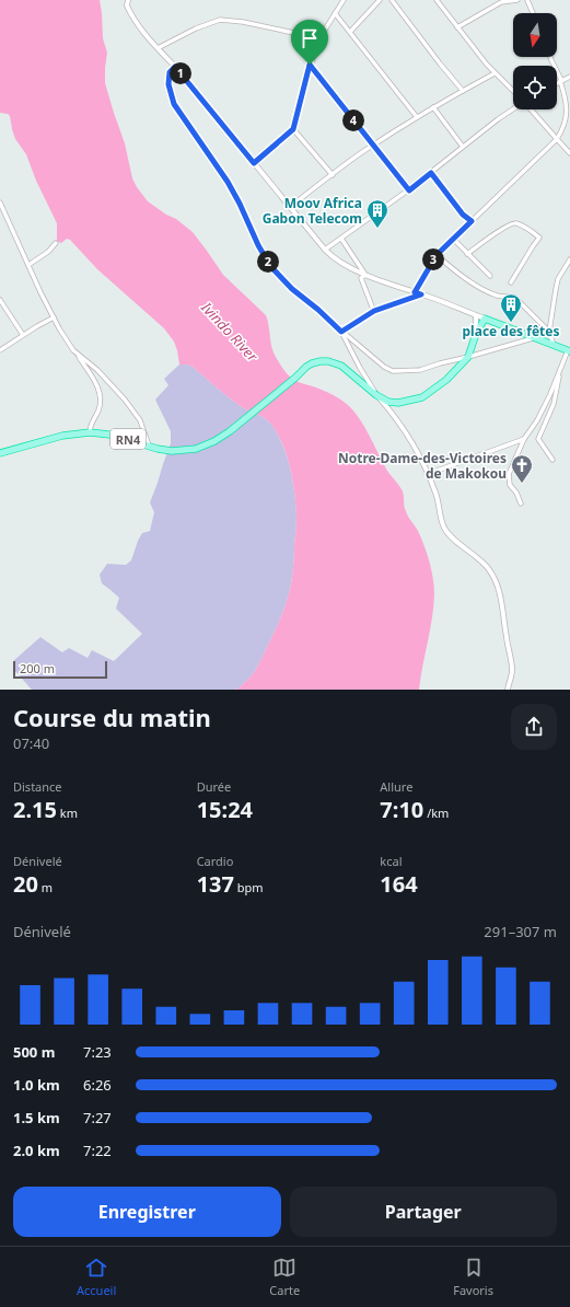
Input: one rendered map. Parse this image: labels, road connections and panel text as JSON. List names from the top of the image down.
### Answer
{
  "streets": {
    "highway": ["RN4"]
  },
  "water": ["Ivindo River"],
  "places": {
    "building": ["Moov Africa Gabon Telecom", "place des fêtes"],
    "church": ["Notre-Dame-des-Victoires de Makokou"]
  },
  "scale_bar": "200 m",
  "north": "bottom",
  "page": {
    "pins": [
      "1",
      "4",
      "3",
      "2"
    ],
    "scale": "200 m",
    "heading": ["Course du matin", "07:40"],
    "stats": [
      ["Distance", "2.15 km"],
      ["Durée", "15:24"],
      ["Allure", "7:10 /km"],
      ["Dénivelé", "20 m"],
      ["Cardio", "137 bpm"],
      ["kcal", "164"]
    ],
    "chart": ["Dénivelé", "291–307 m"],
    "list": [
      {
        "name": "500 m",
        "note": "7:23"
      },
      {
        "name": "1.0 km",
        "note": "6:26"
      },
      {
        "name": "1.5 km",
        "note": "7:27"
      },
      {
        "name": "2.0 km",
        "note": "7:22"
      }
    ],
    "buttons": ["Enregistrer", "Partager"],
    "tabs": ["Accueil", "Carte", "Favoris"]
  }
}
